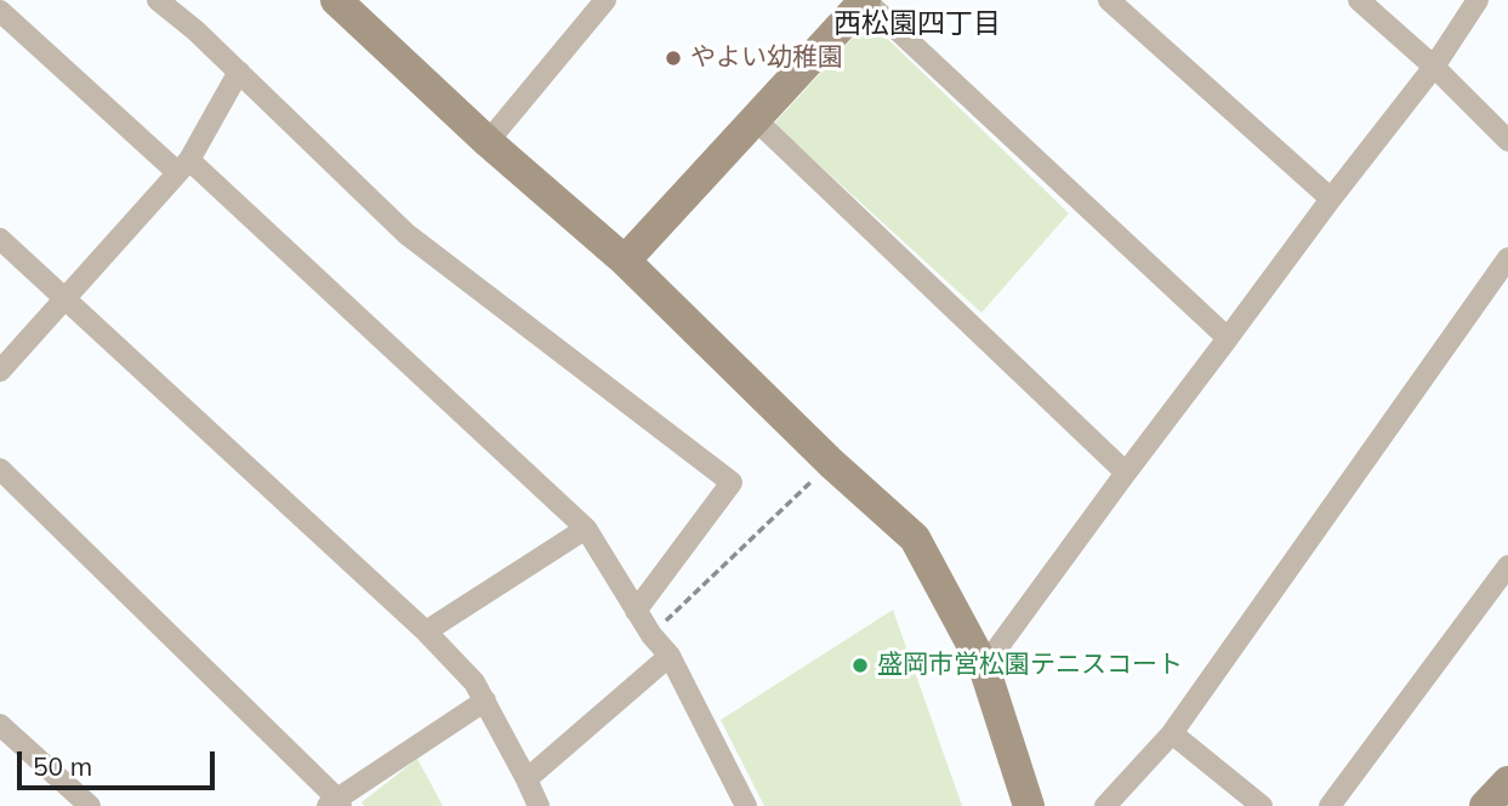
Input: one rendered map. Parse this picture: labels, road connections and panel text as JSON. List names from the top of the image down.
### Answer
{
  "districts": ["西松園四丁目"],
  "places": ["やよい幼稚園", "盛岡市営松園テニスコート"],
  "scale_bar": "50 m"
}
